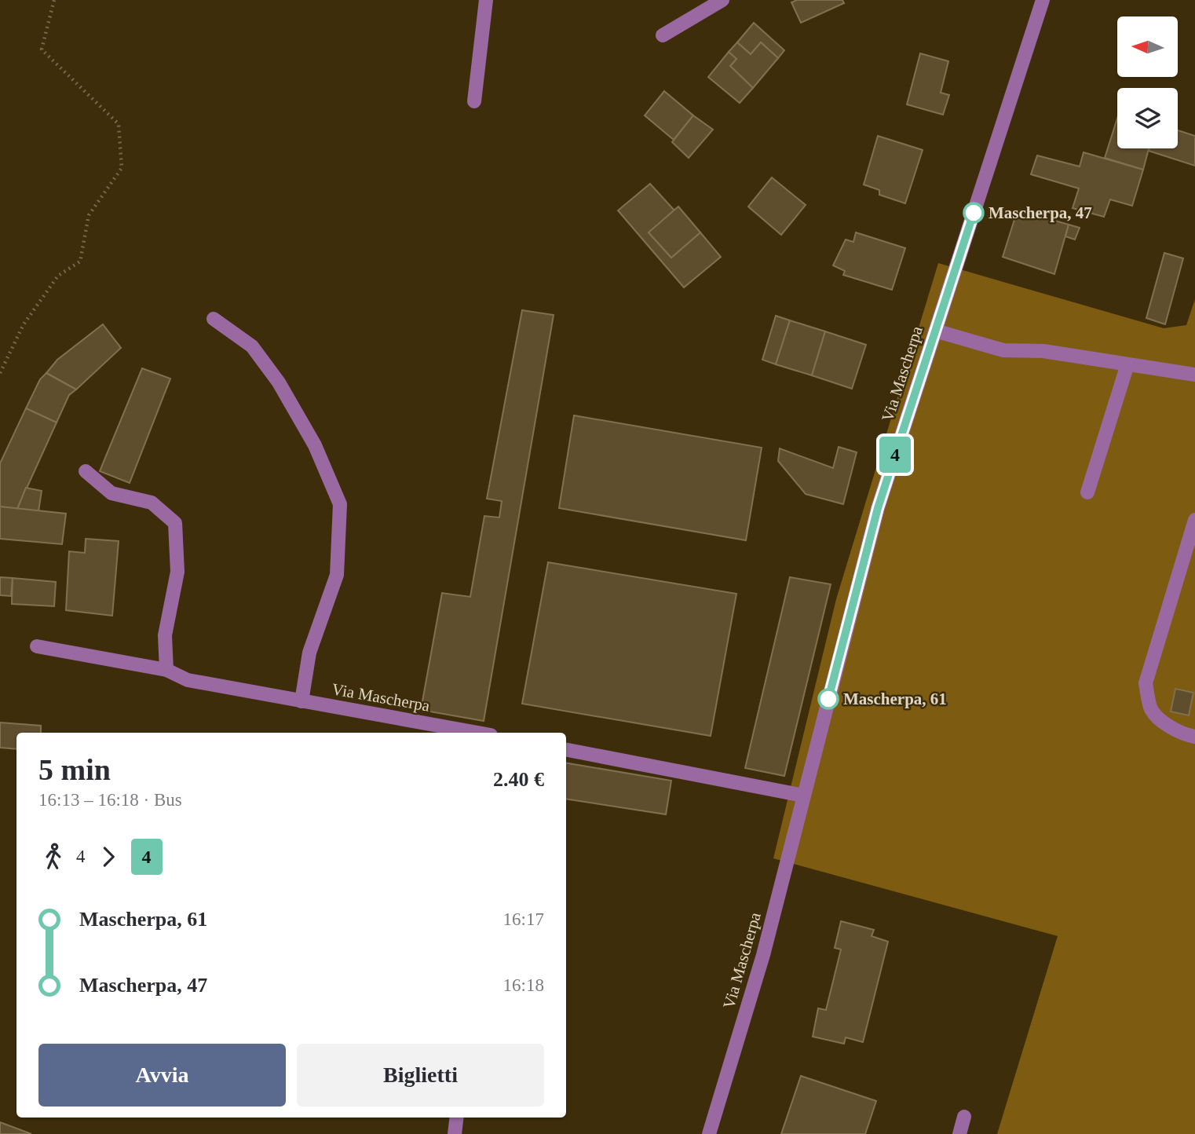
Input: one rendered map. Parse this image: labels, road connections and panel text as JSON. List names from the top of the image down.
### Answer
{
  "streets": {
    "street": ["Via Mascherpa"]
  },
  "places": ["Mascherpa, 47", "Mascherpa, 61"],
  "lines": ["bus line 4"],
  "north": "left",
  "page": {
    "on_map": "4",
    "heading": ["5 min", "16:13 – 16:18 · Bus", "2.40 €"],
    "legs": ["4", "4"],
    "list": [
      {
        "name": "Mascherpa, 61",
        "value": "16:17"
      },
      {
        "name": "Mascherpa, 47",
        "value": "16:18"
      }
    ],
    "buttons": ["Avvia", "Biglietti"]
  }
}
